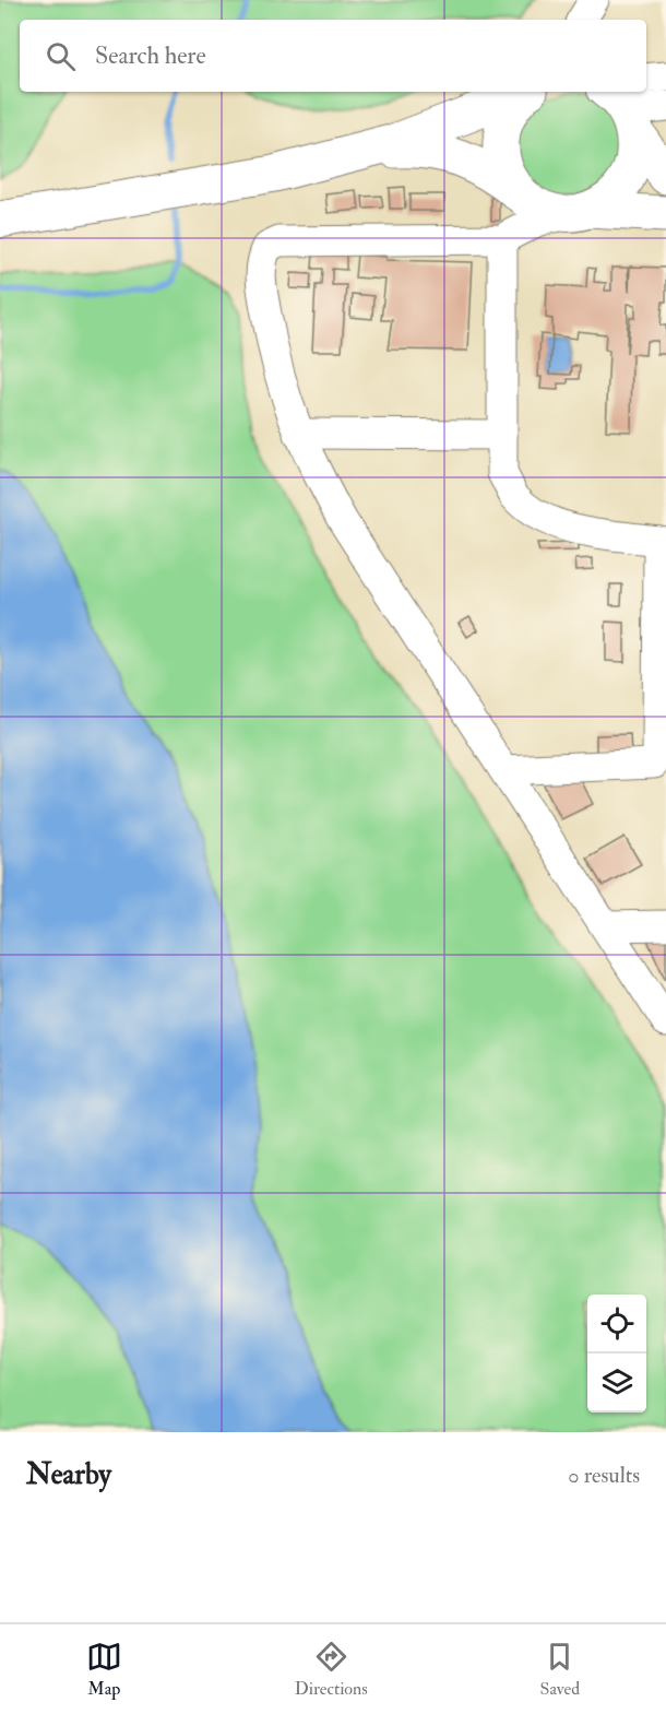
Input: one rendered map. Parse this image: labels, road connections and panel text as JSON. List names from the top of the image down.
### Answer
{
  "page": {
    "search": "Search here",
    "heading": ["Nearby", "0 results"],
    "nav": ["Map", "Directions", "Saved"]
  }
}
